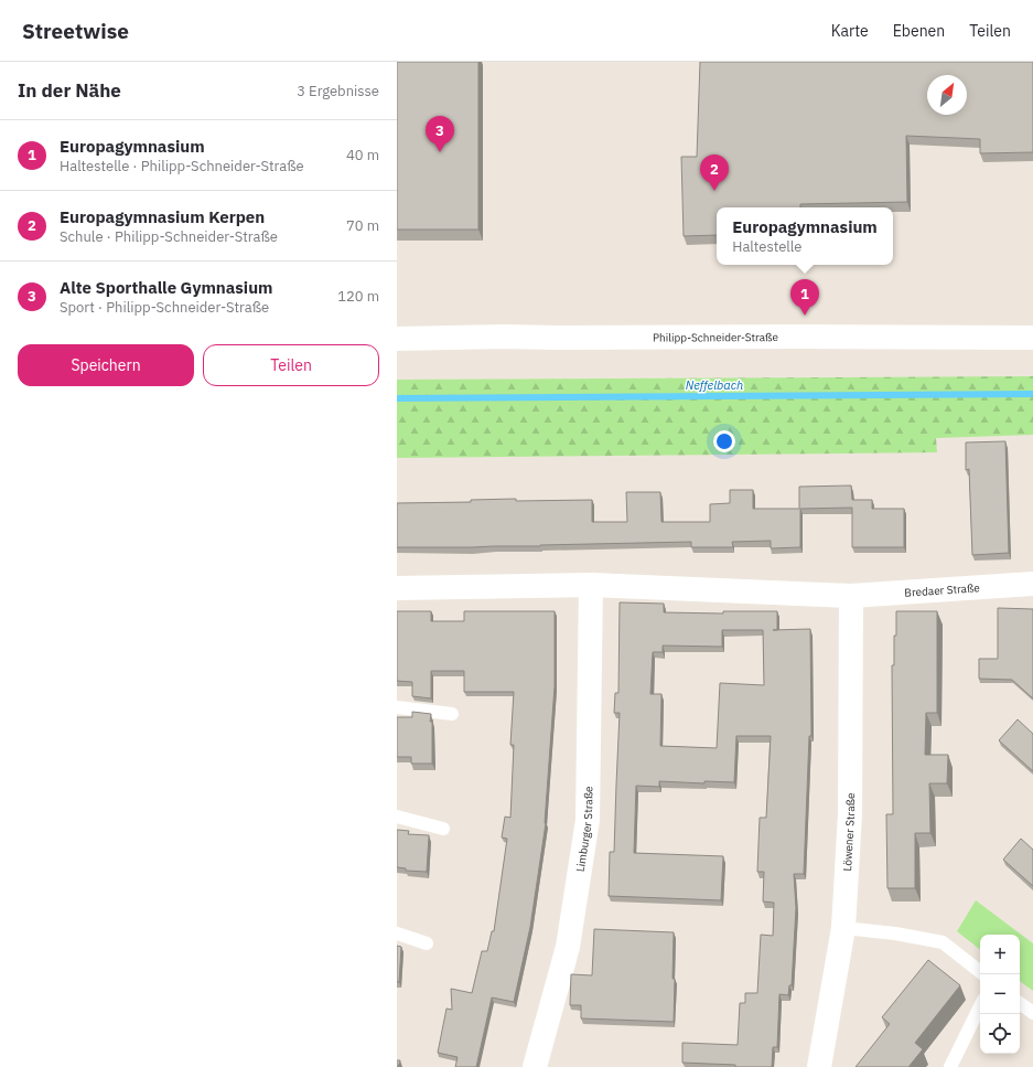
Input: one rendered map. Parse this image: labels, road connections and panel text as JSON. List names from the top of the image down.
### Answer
{
  "streets": {
    "street": [
      "Philipp-Schneider-Straße",
      "Bredaer Straße",
      "Limburger Straße",
      "Löwener Straße"
    ]
  },
  "crossings": [
    ["Bredaer Straße", "Löwener Straße"]
  ],
  "water": ["Neffelbach"],
  "north": "top right",
  "page": {
    "header": "Streetwise",
    "nav": ["Karte", "Ebenen", "Teilen"],
    "heading": ["In der Nähe", "3 Ergebnisse"],
    "pins": ["3", "2", "1"],
    "list": [
      {
        "mark": "1",
        "name": "Europagymnasium",
        "note": "Haltestelle · Philipp-Schneider-Straße",
        "value": "40 m"
      },
      {
        "mark": "2",
        "name": "Europagymnasium Kerpen",
        "note": "Schule · Philipp-Schneider-Straße",
        "value": "70 m"
      },
      {
        "mark": "3",
        "name": "Alte Sporthalle Gymnasium",
        "note": "Sport · Philipp-Schneider-Straße",
        "value": "120 m"
      }
    ],
    "popup": ["Europagymnasium", "Haltestelle"],
    "buttons": ["Speichern", "Teilen"],
    "map_buttons": ["+", "−"]
  }
}
